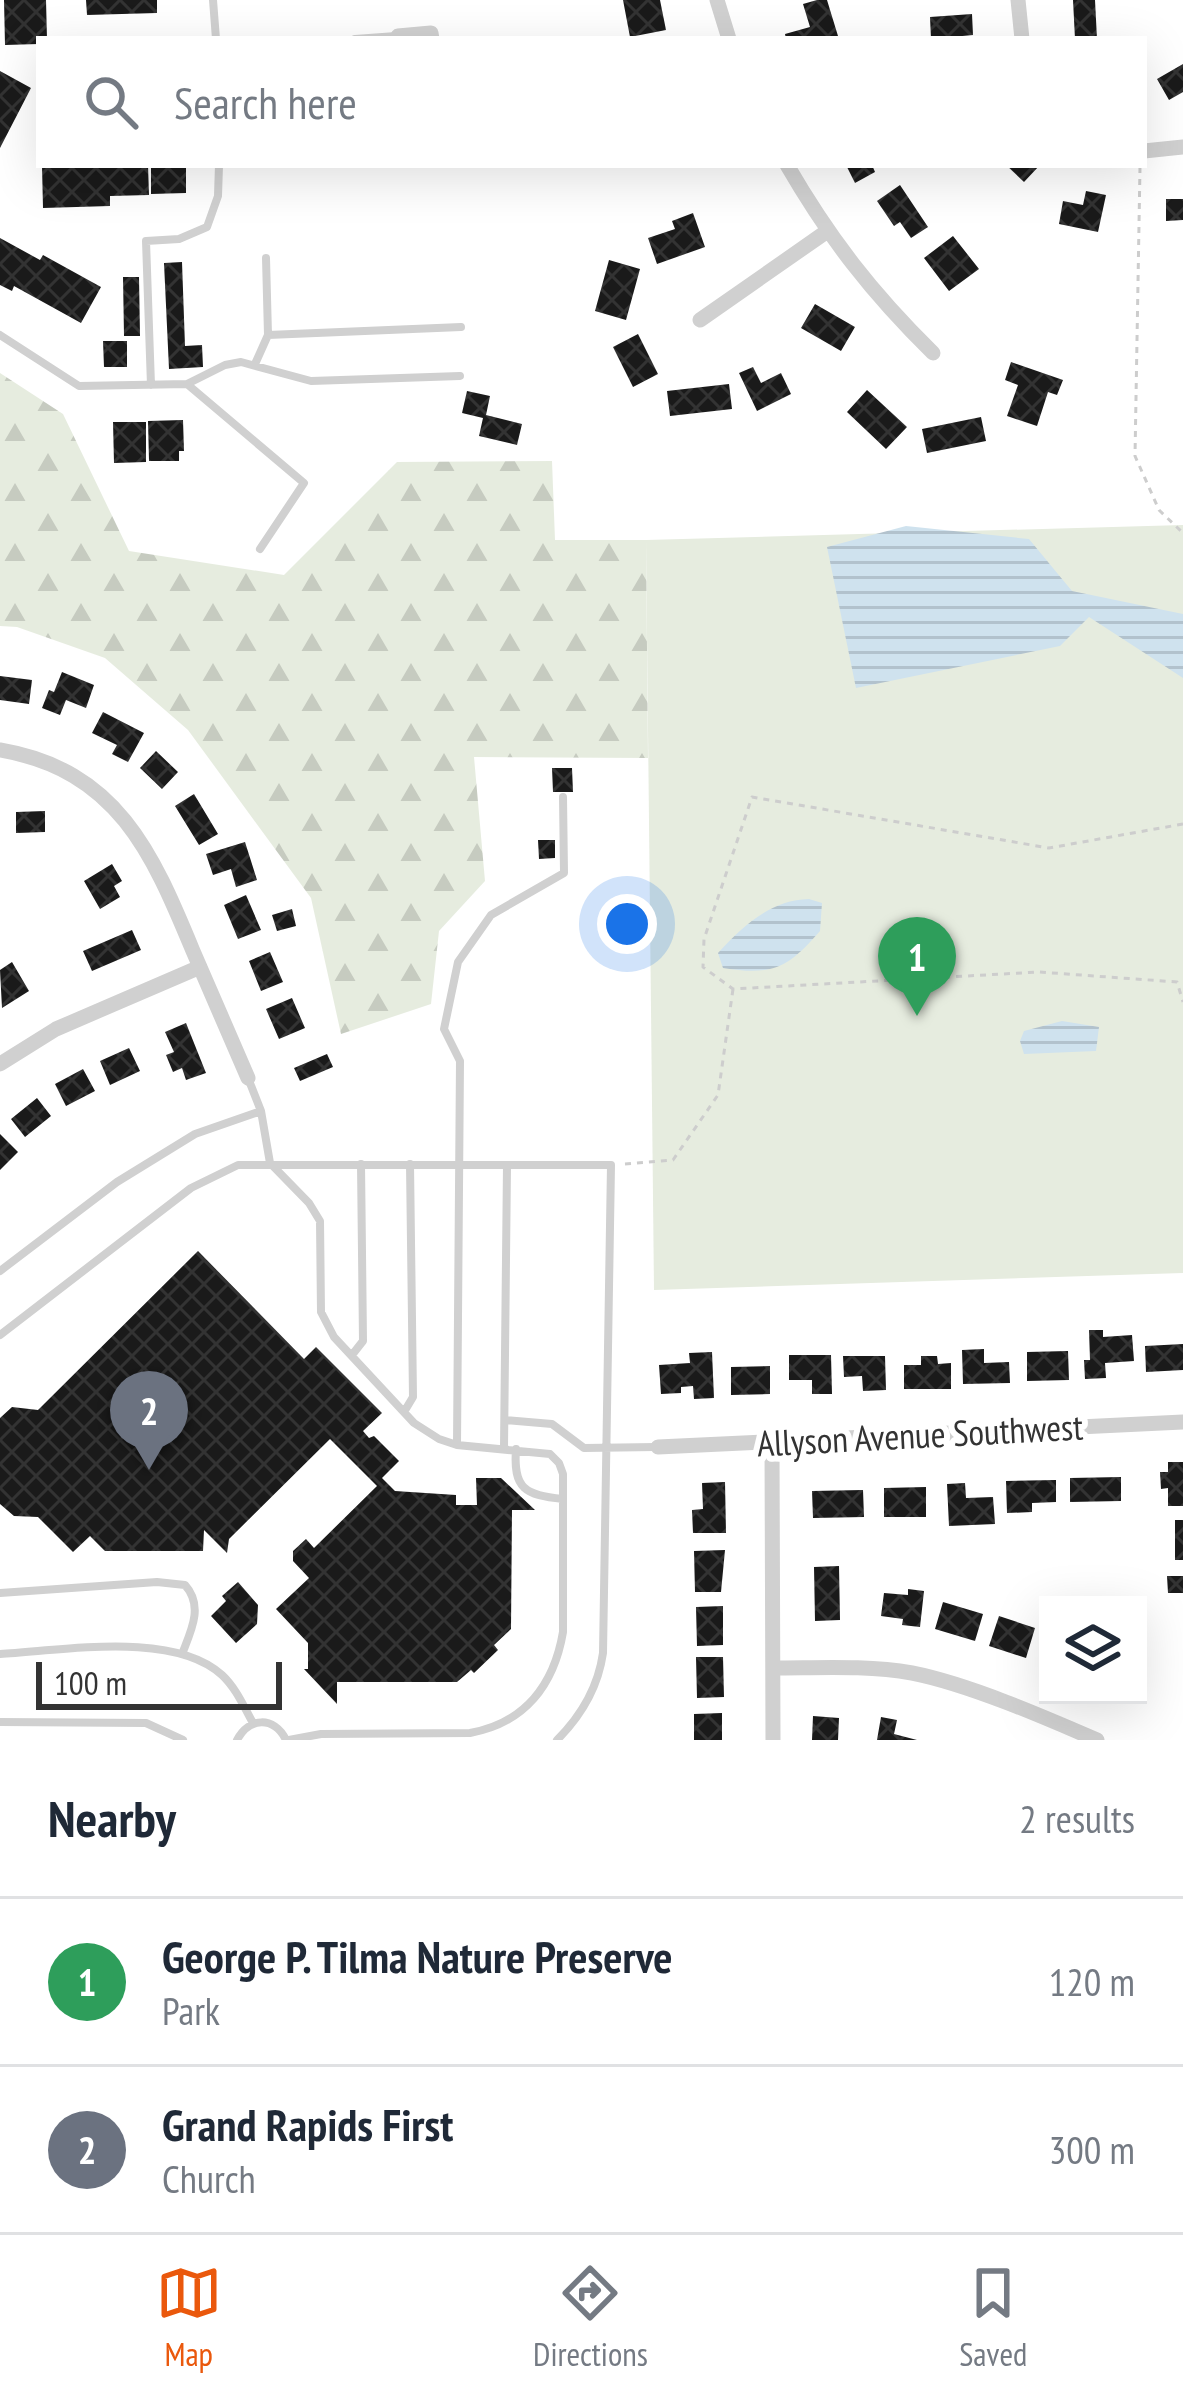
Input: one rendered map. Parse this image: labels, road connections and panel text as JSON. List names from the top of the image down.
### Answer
{
  "streets": {
    "street": ["Allyson Avenue Southwest"]
  },
  "scale_bar": "100 m",
  "page": {
    "search": "Search here",
    "pins": ["1", "2"],
    "scale": "100 m",
    "heading": ["Nearby", "2 results"],
    "list": [
      {
        "mark": "1",
        "name": "George P. Tilma Nature Preserve",
        "note": "Park",
        "value": "120 m"
      },
      {
        "mark": "2",
        "name": "Grand Rapids First",
        "note": "Church",
        "value": "300 m"
      }
    ],
    "nav": ["Map", "Directions", "Saved"]
  }
}
